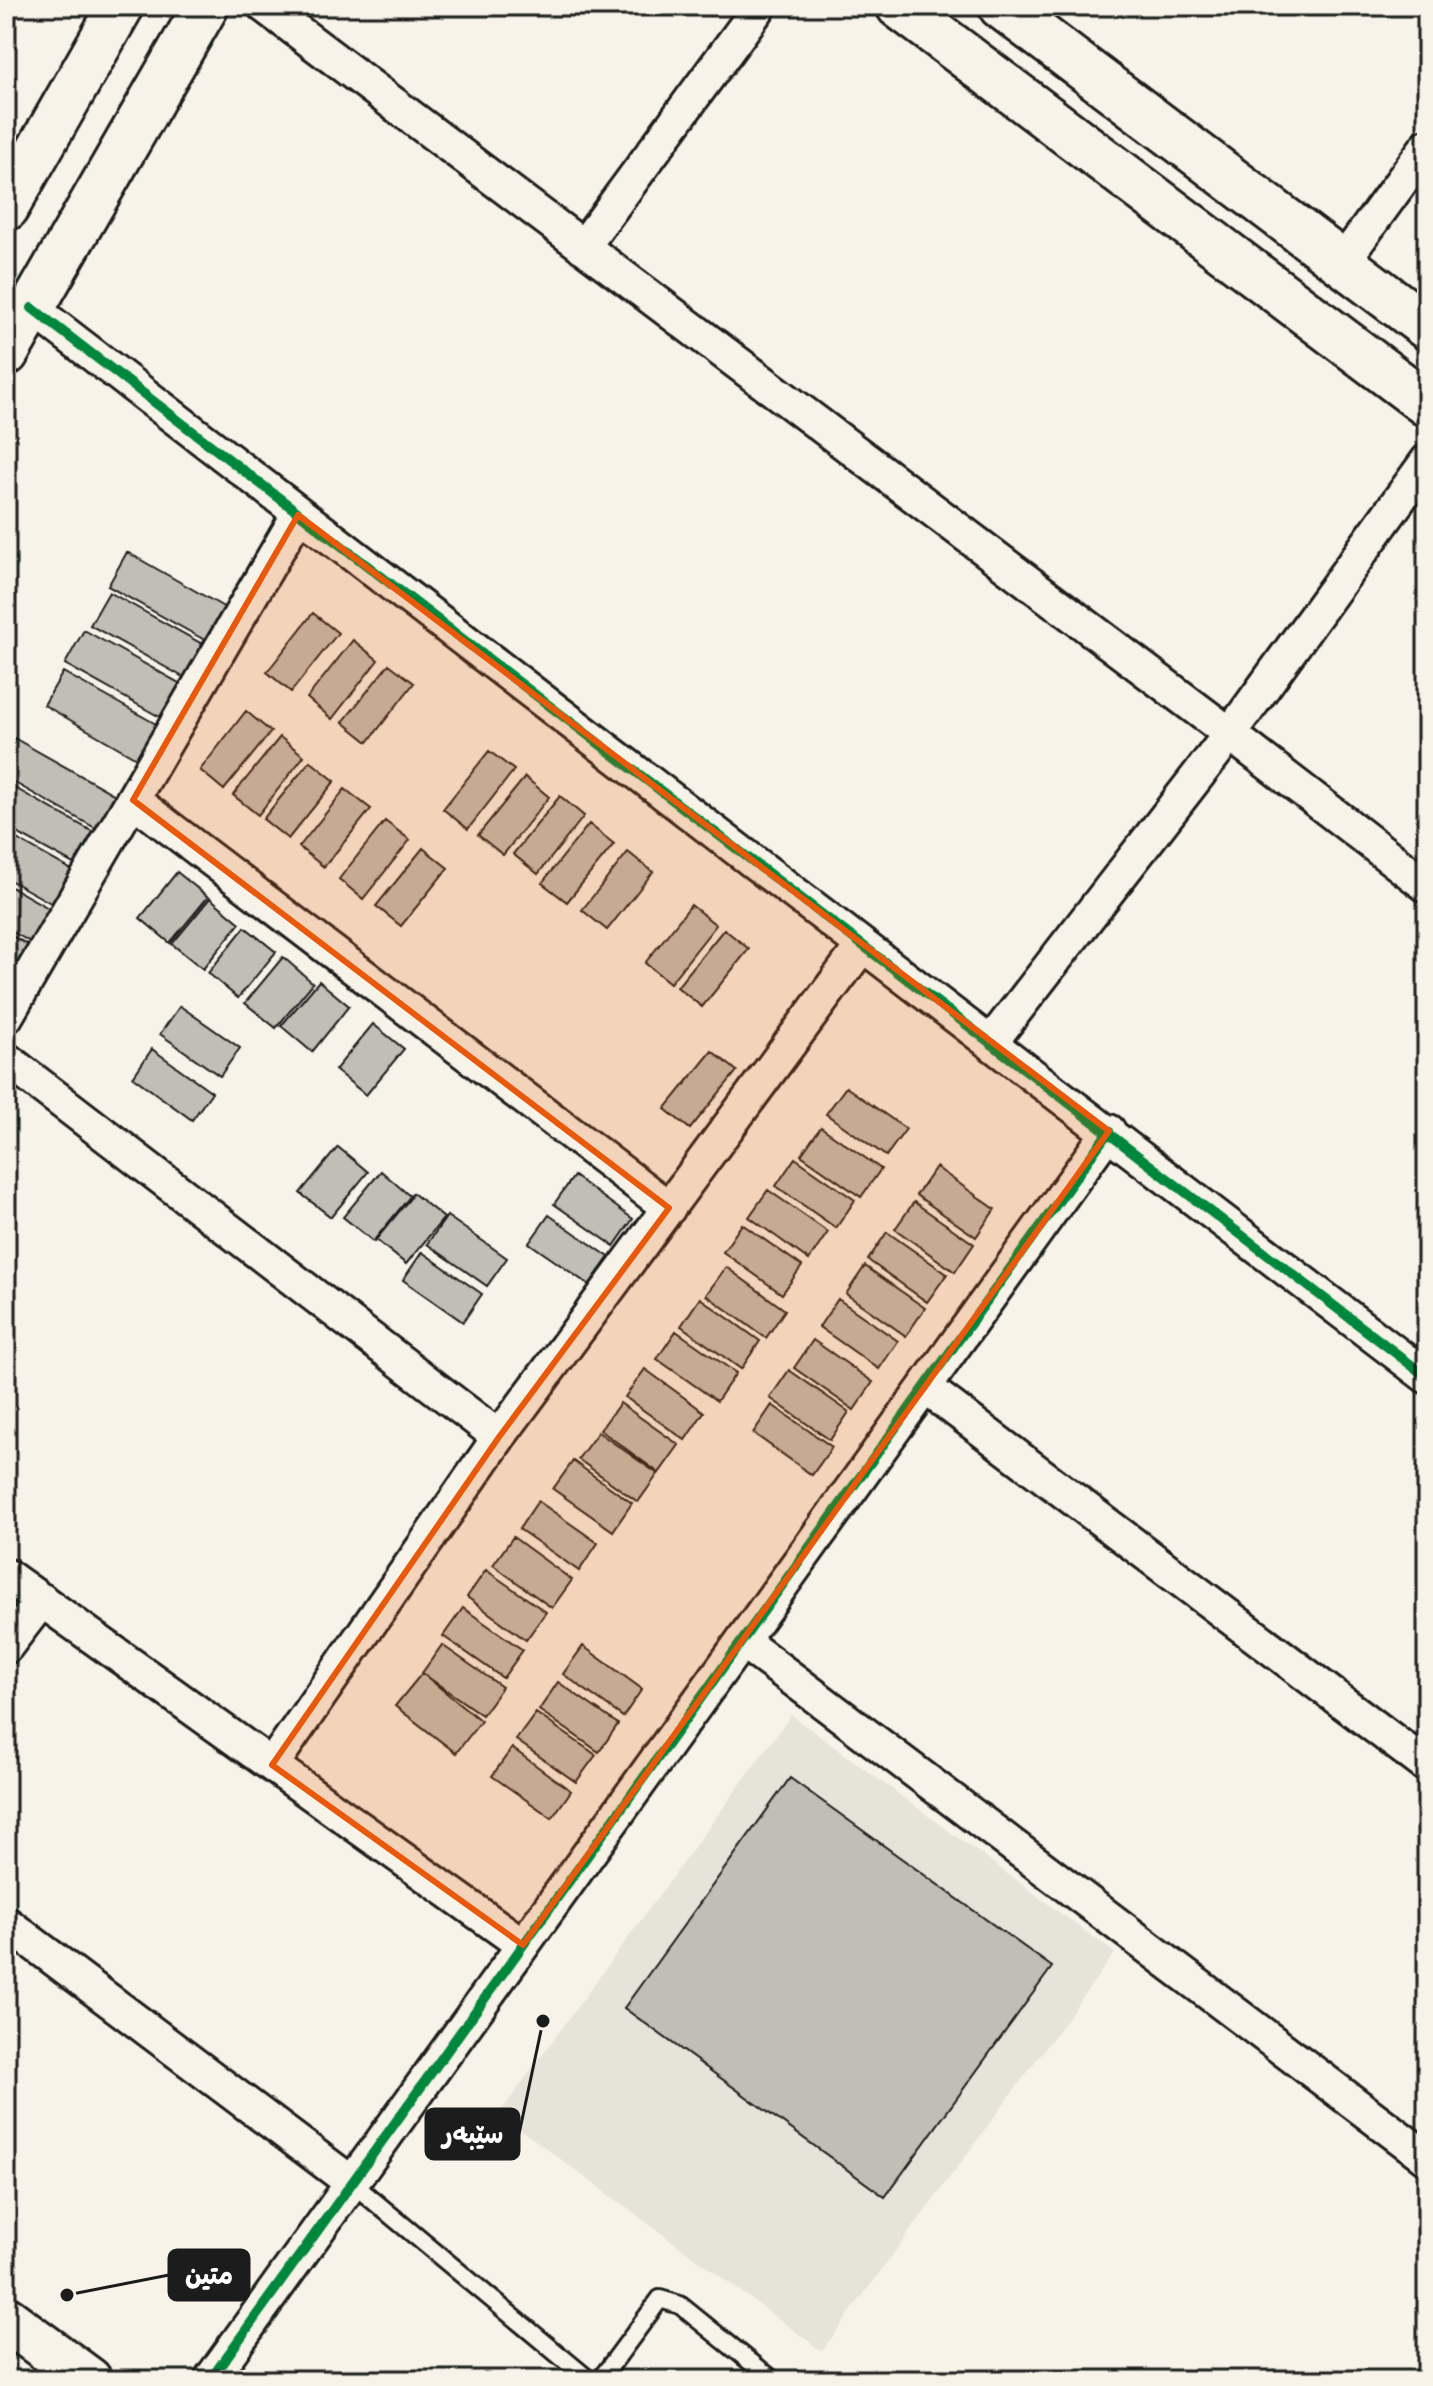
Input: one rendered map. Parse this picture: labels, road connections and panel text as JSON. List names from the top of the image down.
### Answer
{
  "places": ["سێبەر", "متین"]
}
